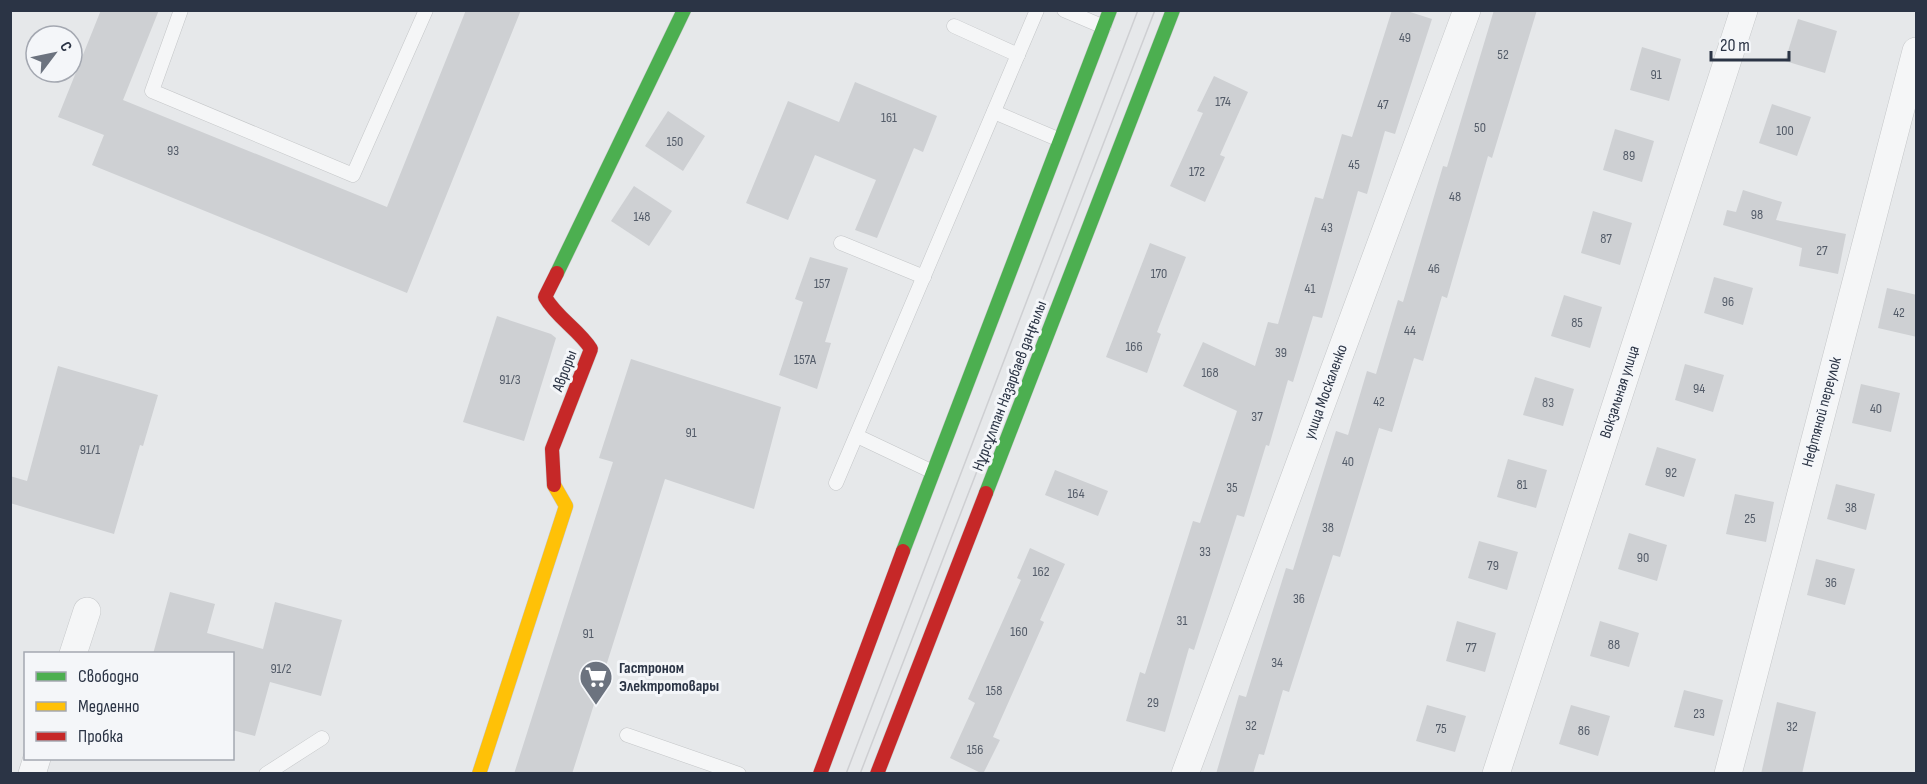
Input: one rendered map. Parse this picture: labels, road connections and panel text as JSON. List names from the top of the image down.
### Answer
{
  "streets": {
    "main road": ["Авроры", "Нұрсұлтан Назарбаев даңғылы"],
    "street": ["улица Москаленко", "Вокзальная улица", "Нефтяной переулок"]
  },
  "places": {
    "supermarket": ["Гастроном Электротовары"]
  },
  "house_numbers": [
    "49",
    "52",
    "91",
    "174",
    "47",
    "161",
    "50",
    "100",
    "150",
    "93",
    "89",
    "45",
    "172",
    "48",
    "98",
    "148",
    "43",
    "87",
    "27",
    "46",
    "170",
    "157",
    "41",
    "96",
    "42",
    "85",
    "44",
    "166",
    "39",
    "157А",
    "168",
    "91/3",
    "94",
    "42",
    "83",
    "40",
    "37",
    "91",
    "91/1",
    "40",
    "92",
    "81",
    "35",
    "164",
    "38",
    "25",
    "38",
    "33",
    "90",
    "79",
    "162",
    "36",
    "36",
    "31",
    "160",
    "91",
    "88",
    "77",
    "34",
    "91/2",
    "158",
    "29",
    "23",
    "32",
    "32",
    "75",
    "86",
    "156"
  ],
  "legend": ["Свободно", "Медленно", "Пробка"],
  "scale_bar": "20 m",
  "north": "top right"
}
